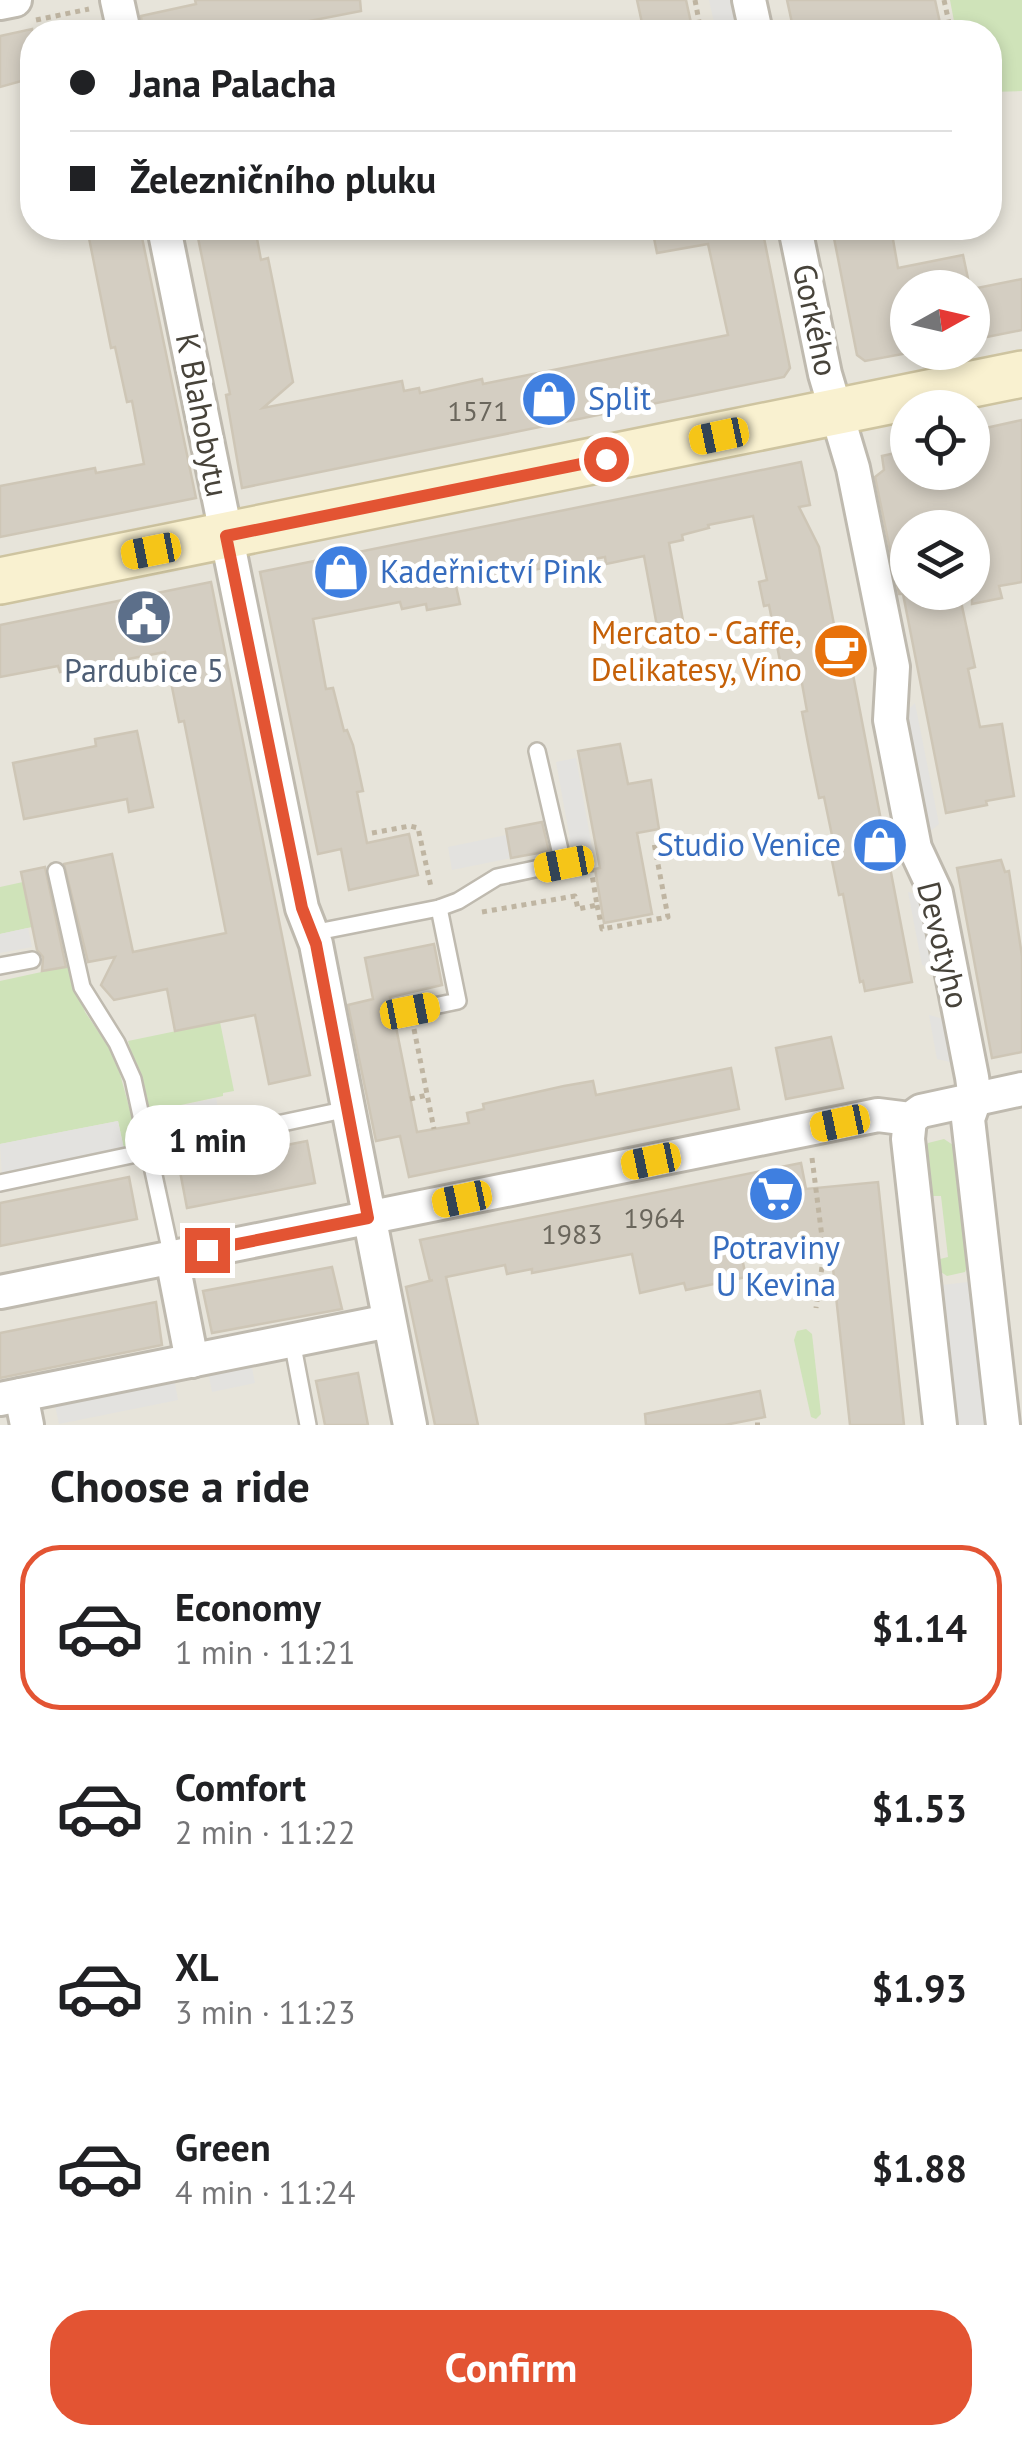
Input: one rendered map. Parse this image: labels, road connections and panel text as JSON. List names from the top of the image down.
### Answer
{
  "streets": {
    "street": ["Gorkého", "K Blahobytu", "Devotyho"]
  },
  "crossings": [
    ["Gorkého", "Devotyho"]
  ],
  "places": {
    "shop": ["Split", "Kadeřnictví Pink", "Studio Venice"],
    "public building": ["Pardubice 5"],
    "cafe": ["Mercato - Caffe, Delikatesy, Víno"],
    "supermarket": ["Potraviny U Kevina"]
  },
  "house_numbers": ["1571", "1964", "1983"],
  "north": "right",
  "page": {
    "banner": ["Jana Palacha", "Železničního pluku"],
    "bubble": "1 min",
    "heading": "Choose a ride",
    "list": [
      {
        "name": "Economy",
        "note": "1 min · 11:21",
        "value": "$1.14"
      },
      {
        "name": "Comfort",
        "note": "2 min · 11:22",
        "value": "$1.53"
      },
      {
        "name": "XL",
        "note": "3 min · 11:23",
        "value": "$1.93"
      },
      {
        "name": "Green",
        "note": "4 min · 11:24",
        "value": "$1.88"
      }
    ],
    "buttons": "Confirm"
  }
}
